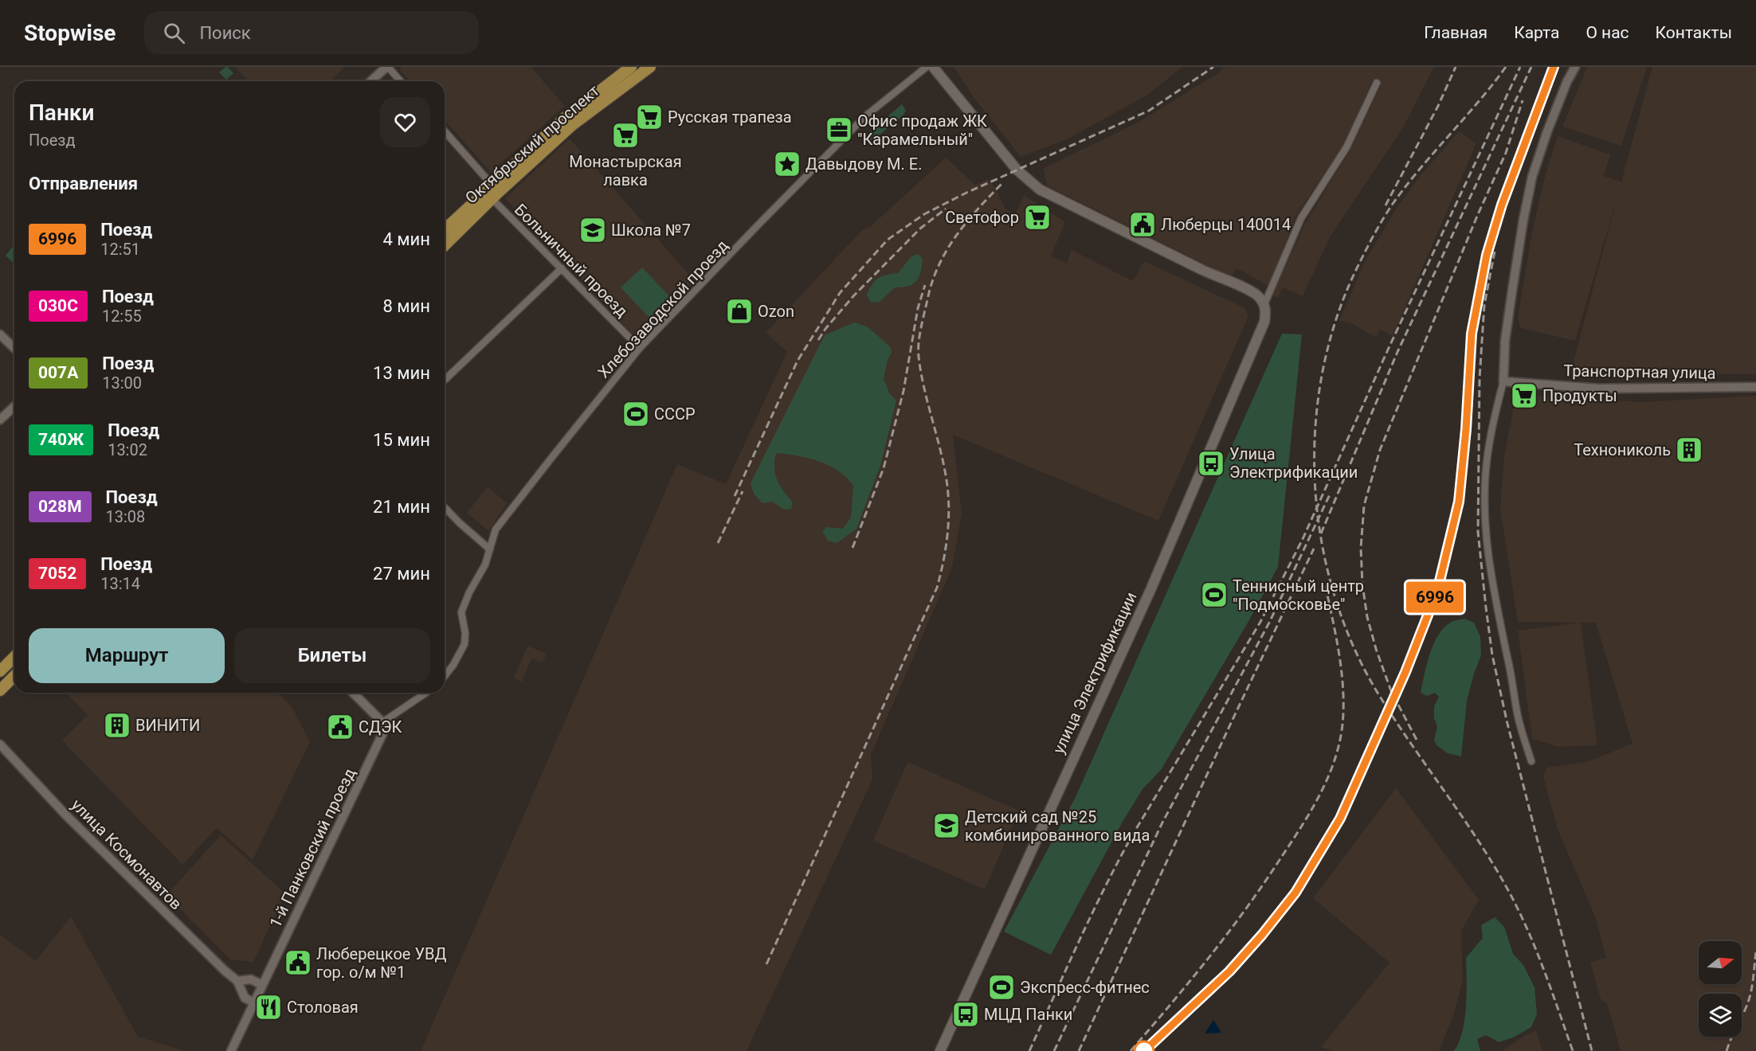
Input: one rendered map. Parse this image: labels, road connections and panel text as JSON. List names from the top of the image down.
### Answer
{
  "streets": {
    "main road": ["Октябрьский проспект", "улица Электрификации"],
    "street": [
      "Больничный проезд",
      "Хлебозаводской проезд",
      "Транспортная улица",
      "1-й Панковский проезд",
      "улица Космонавтов"
    ]
  },
  "crossings": [
    ["Октябрьский проспект", "Больничный проезд"],
    ["Больничный проезд", "Хлебозаводской проезд"]
  ],
  "places": {
    "supermarket": [
      "Русская трапеза",
      "Монастырская лавка",
      "Светофор",
      "Продукты"
    ],
    "office": ["Офис продаж ЖК \"Карамельный\""],
    "place": ["Давыдову М. Е."],
    "public building": ["Люберцы 140014", "СДЭК", "Люберецкое УВД гор. о/м №1"],
    "school or university": ["Школа №7", "Детский сад №25 комбинированного вида"],
    "shop": ["Ozon"],
    "sports": ["СССР", "Теннисный центр \"Подмосковье\"", "Экспресс-фитнес"],
    "building": ["Технониколь", "ВИНИТИ"],
    "bus stop": ["Улица Электрификации", "МЦД Панки"],
    "restaurant": ["Столовая"]
  },
  "north": "right",
  "page": {
    "header": "Stopwise",
    "search": "Поиск",
    "nav": [
      "Главная",
      "Карта",
      "О нас",
      "Контакты"
    ],
    "on_map": "6996",
    "heading": [
      ["Панки", "Поезд"],
      "Отправления"
    ],
    "list": [
      {
        "mark": "6996",
        "name": "Поезд",
        "note": "12:51",
        "value": "4 мин"
      },
      {
        "mark": "030C",
        "name": "Поезд",
        "note": "12:55",
        "value": "8 мин"
      },
      {
        "mark": "007А",
        "name": "Поезд",
        "note": "13:00",
        "value": "13 мин"
      },
      {
        "mark": "740Ж",
        "name": "Поезд",
        "note": "13:02",
        "value": "15 мин"
      },
      {
        "mark": "028М",
        "name": "Поезд",
        "note": "13:08",
        "value": "21 мин"
      },
      {
        "mark": "7052",
        "name": "Поезд",
        "note": "13:14",
        "value": "27 мин"
      }
    ],
    "buttons": ["Маршрут", "Билеты"]
  }
}
